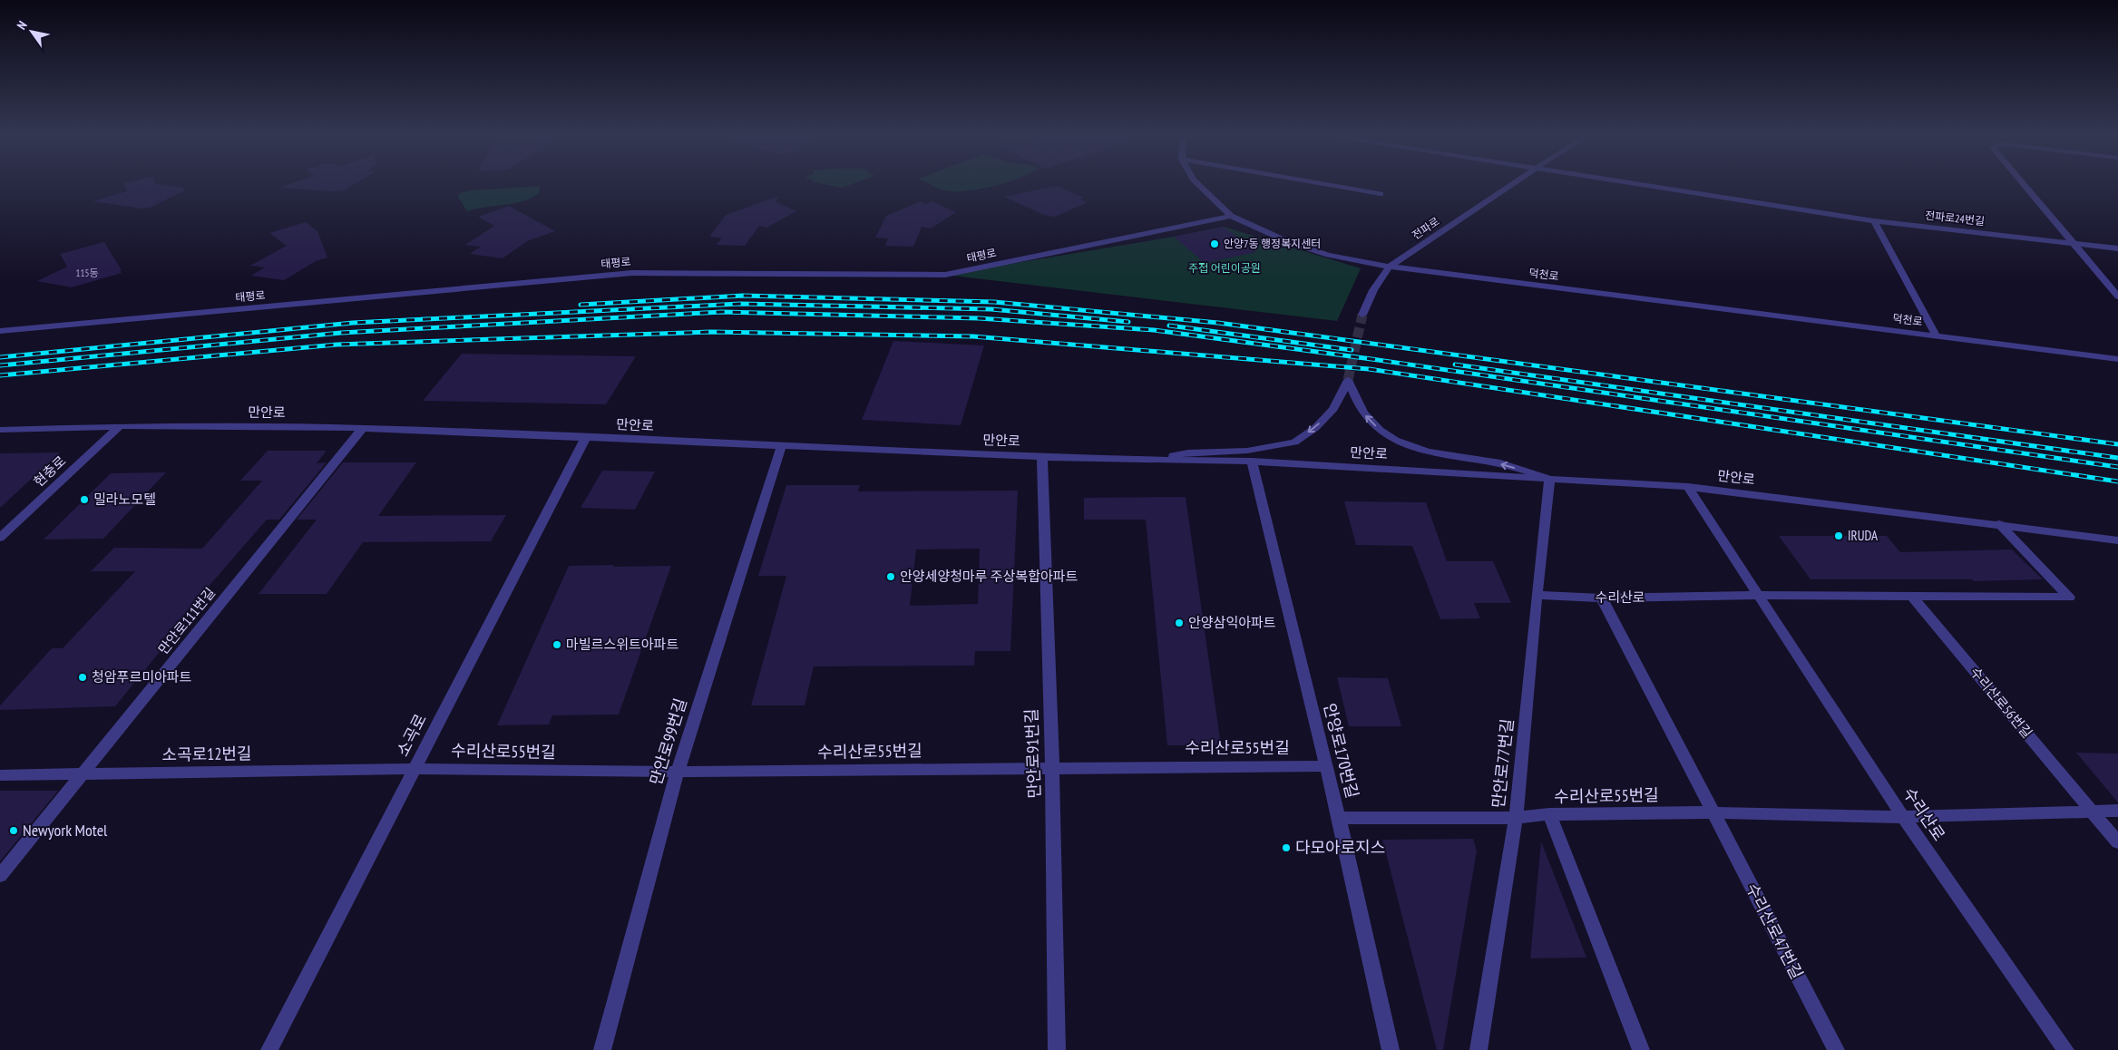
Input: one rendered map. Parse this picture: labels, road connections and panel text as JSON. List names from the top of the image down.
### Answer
{
  "streets": {
    "street": [
      "전파로24번길",
      "전파로",
      "태평로",
      "덕천로",
      "만안로",
      "현충로",
      "수리산로",
      "만안로111번길",
      "수리산로56번길",
      "소곡로",
      "만안로99번길",
      "수리산로55번길",
      "안양로170번길",
      "만안로91번길",
      "소곡로12번길",
      "만안로77번길",
      "수리산로47번길"
    ]
  },
  "crossings": [
    ["전파로24번길", "덕천로"],
    ["전파로", "덕천로"],
    ["태평로", "덕천로"],
    ["만안로", "현충로"],
    ["만안로", "수리산로"],
    ["만안로", "만안로111번길"],
    ["만안로", "소곡로"],
    ["만안로", "만안로99번길"],
    ["만안로", "안양로170번길"],
    ["만안로", "만안로91번길"],
    ["만안로", "만안로77번길"],
    ["수리산로", "수리산로55번길"],
    ["수리산로", "만안로77번길"],
    ["만안로111번길", "소곡로12번길"],
    ["소곡로", "수리산로55번길"],
    ["소곡로", "소곡로12번길"],
    ["만안로99번길", "수리산로55번길"],
    ["수리산로55번길", "안양로170번길"],
    ["수리산로55번길", "만안로91번길"],
    ["수리산로55번길", "소곡로12번길"],
    ["수리산로55번길", "만안로77번길"],
    ["수리산로55번길", "수리산로47번길"]
  ],
  "parks": ["주접 어린이공원"],
  "places": [
    "안양7동 행정복지센터",
    "밀라노모텔",
    "IRUDA",
    "안양세양청마루 주상복합아파트",
    "안양삼익아파트",
    "마빌르스위트아파트",
    "청암푸르미아파트",
    "Newyork Motel",
    "다모아로지스"
  ],
  "house_numbers": ["115동"],
  "north": "top left"
}
